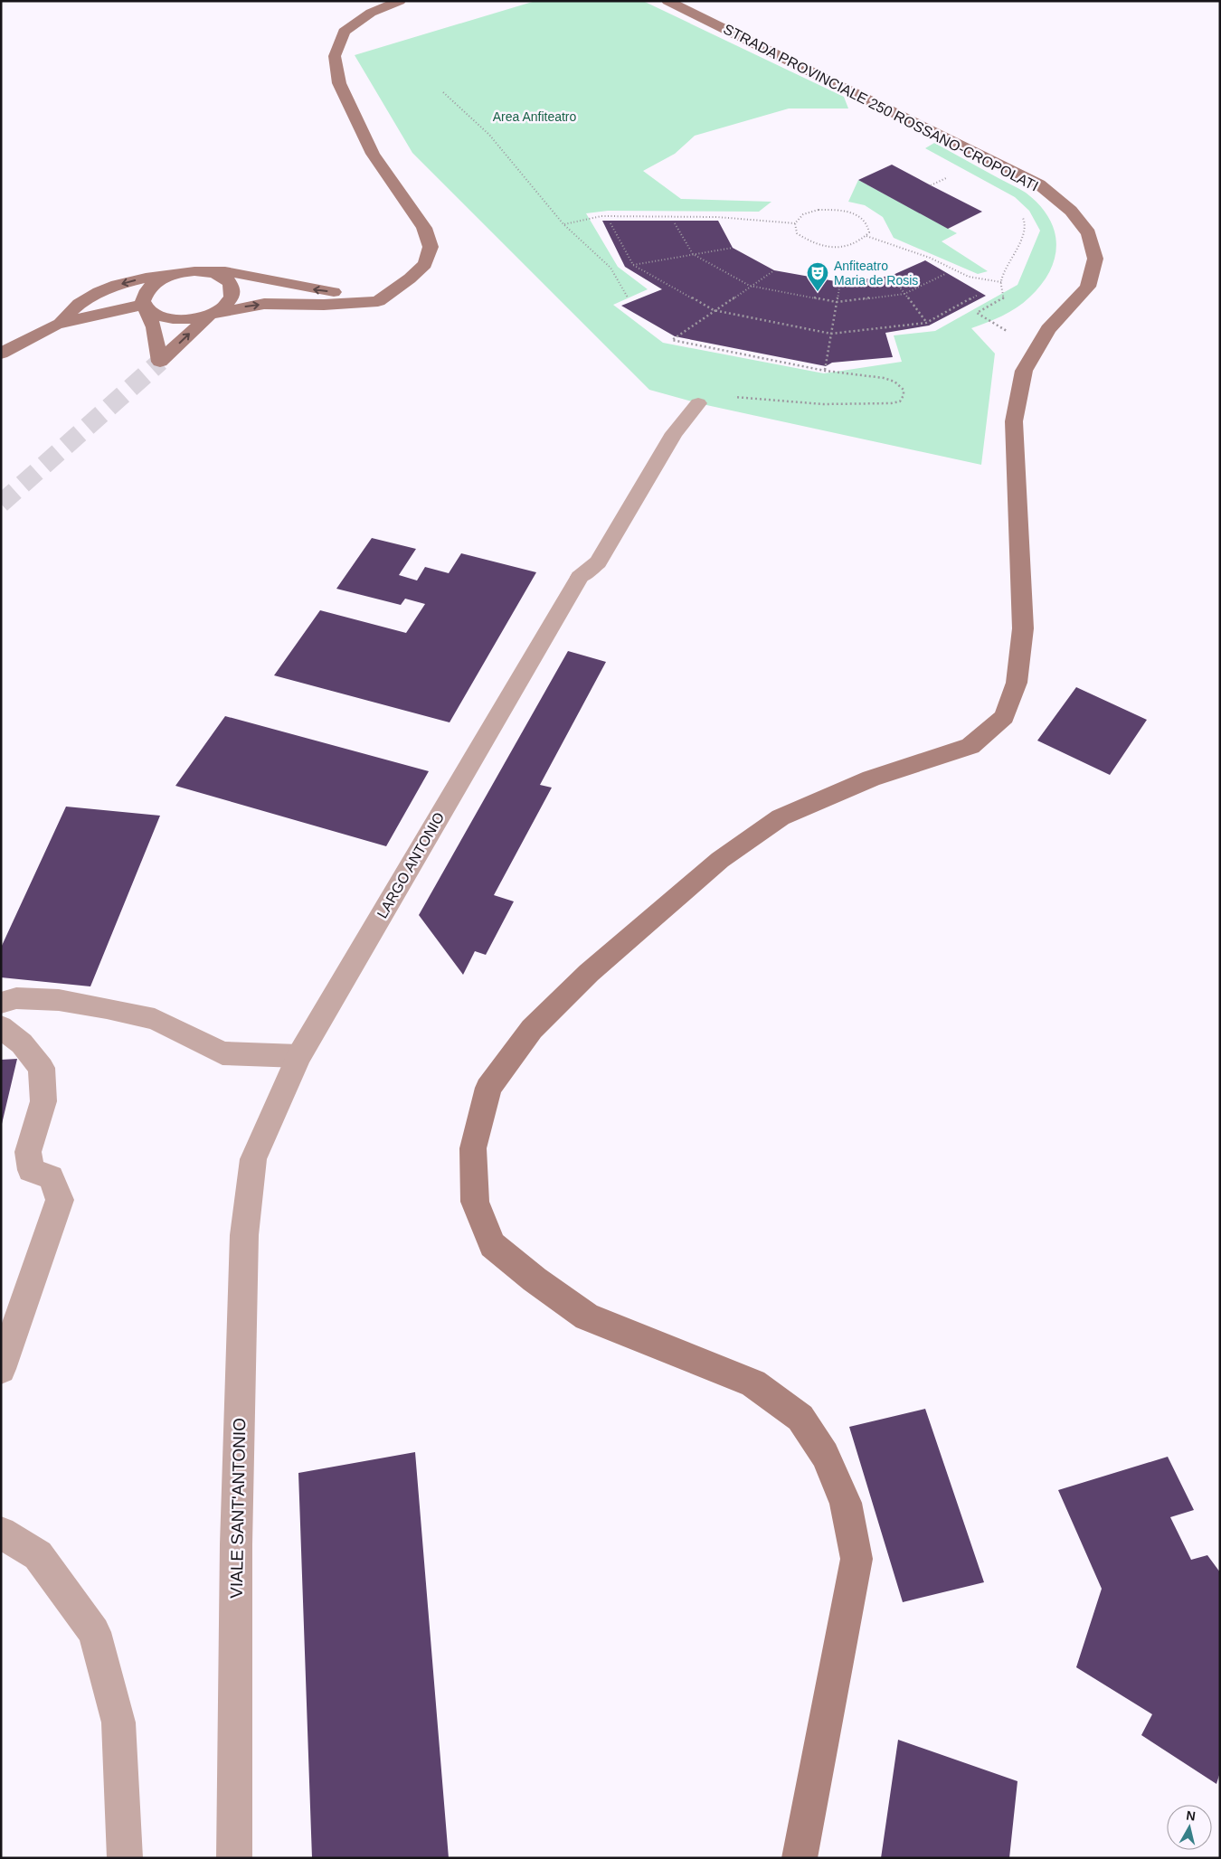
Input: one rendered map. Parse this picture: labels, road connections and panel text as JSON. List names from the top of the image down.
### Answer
{
  "streets": {
    "main road": ["STRADA PROVINCIALE 250 ROSSANO-CROPOLATI"],
    "street": ["LARGO ANTONIO", "VIALE SANT'ANTONIO"]
  },
  "crossings": [
    ["LARGO ANTONIO", "VIALE SANT'ANTONIO"]
  ],
  "parks": ["Area Anfiteatro"],
  "places": {
    "theatre": ["Anfiteatro Maria de Rosis"]
  },
  "north": "top"
}
